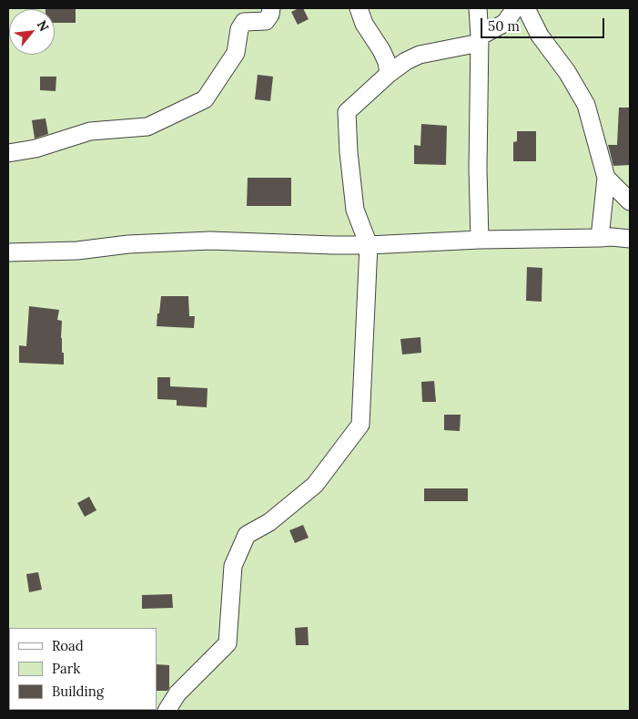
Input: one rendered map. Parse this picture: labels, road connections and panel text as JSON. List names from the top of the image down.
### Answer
{
  "legend": ["Road", "Park", "Building"],
  "scale_bar": "50 m",
  "north": "top right"
}
